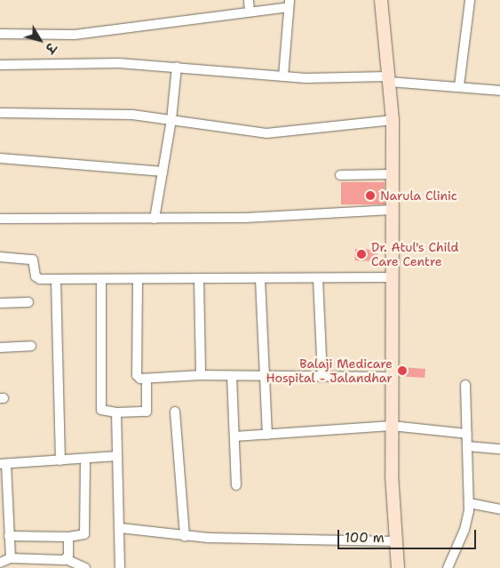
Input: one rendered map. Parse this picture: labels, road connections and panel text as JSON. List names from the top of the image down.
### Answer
{
  "places": ["Narula Clinic", "Dr. Atul's Child Care Centre", "Balaji Medicare Hospital - Jalandhar"],
  "scale_bar": "100 m",
  "north": "bottom right"
}
